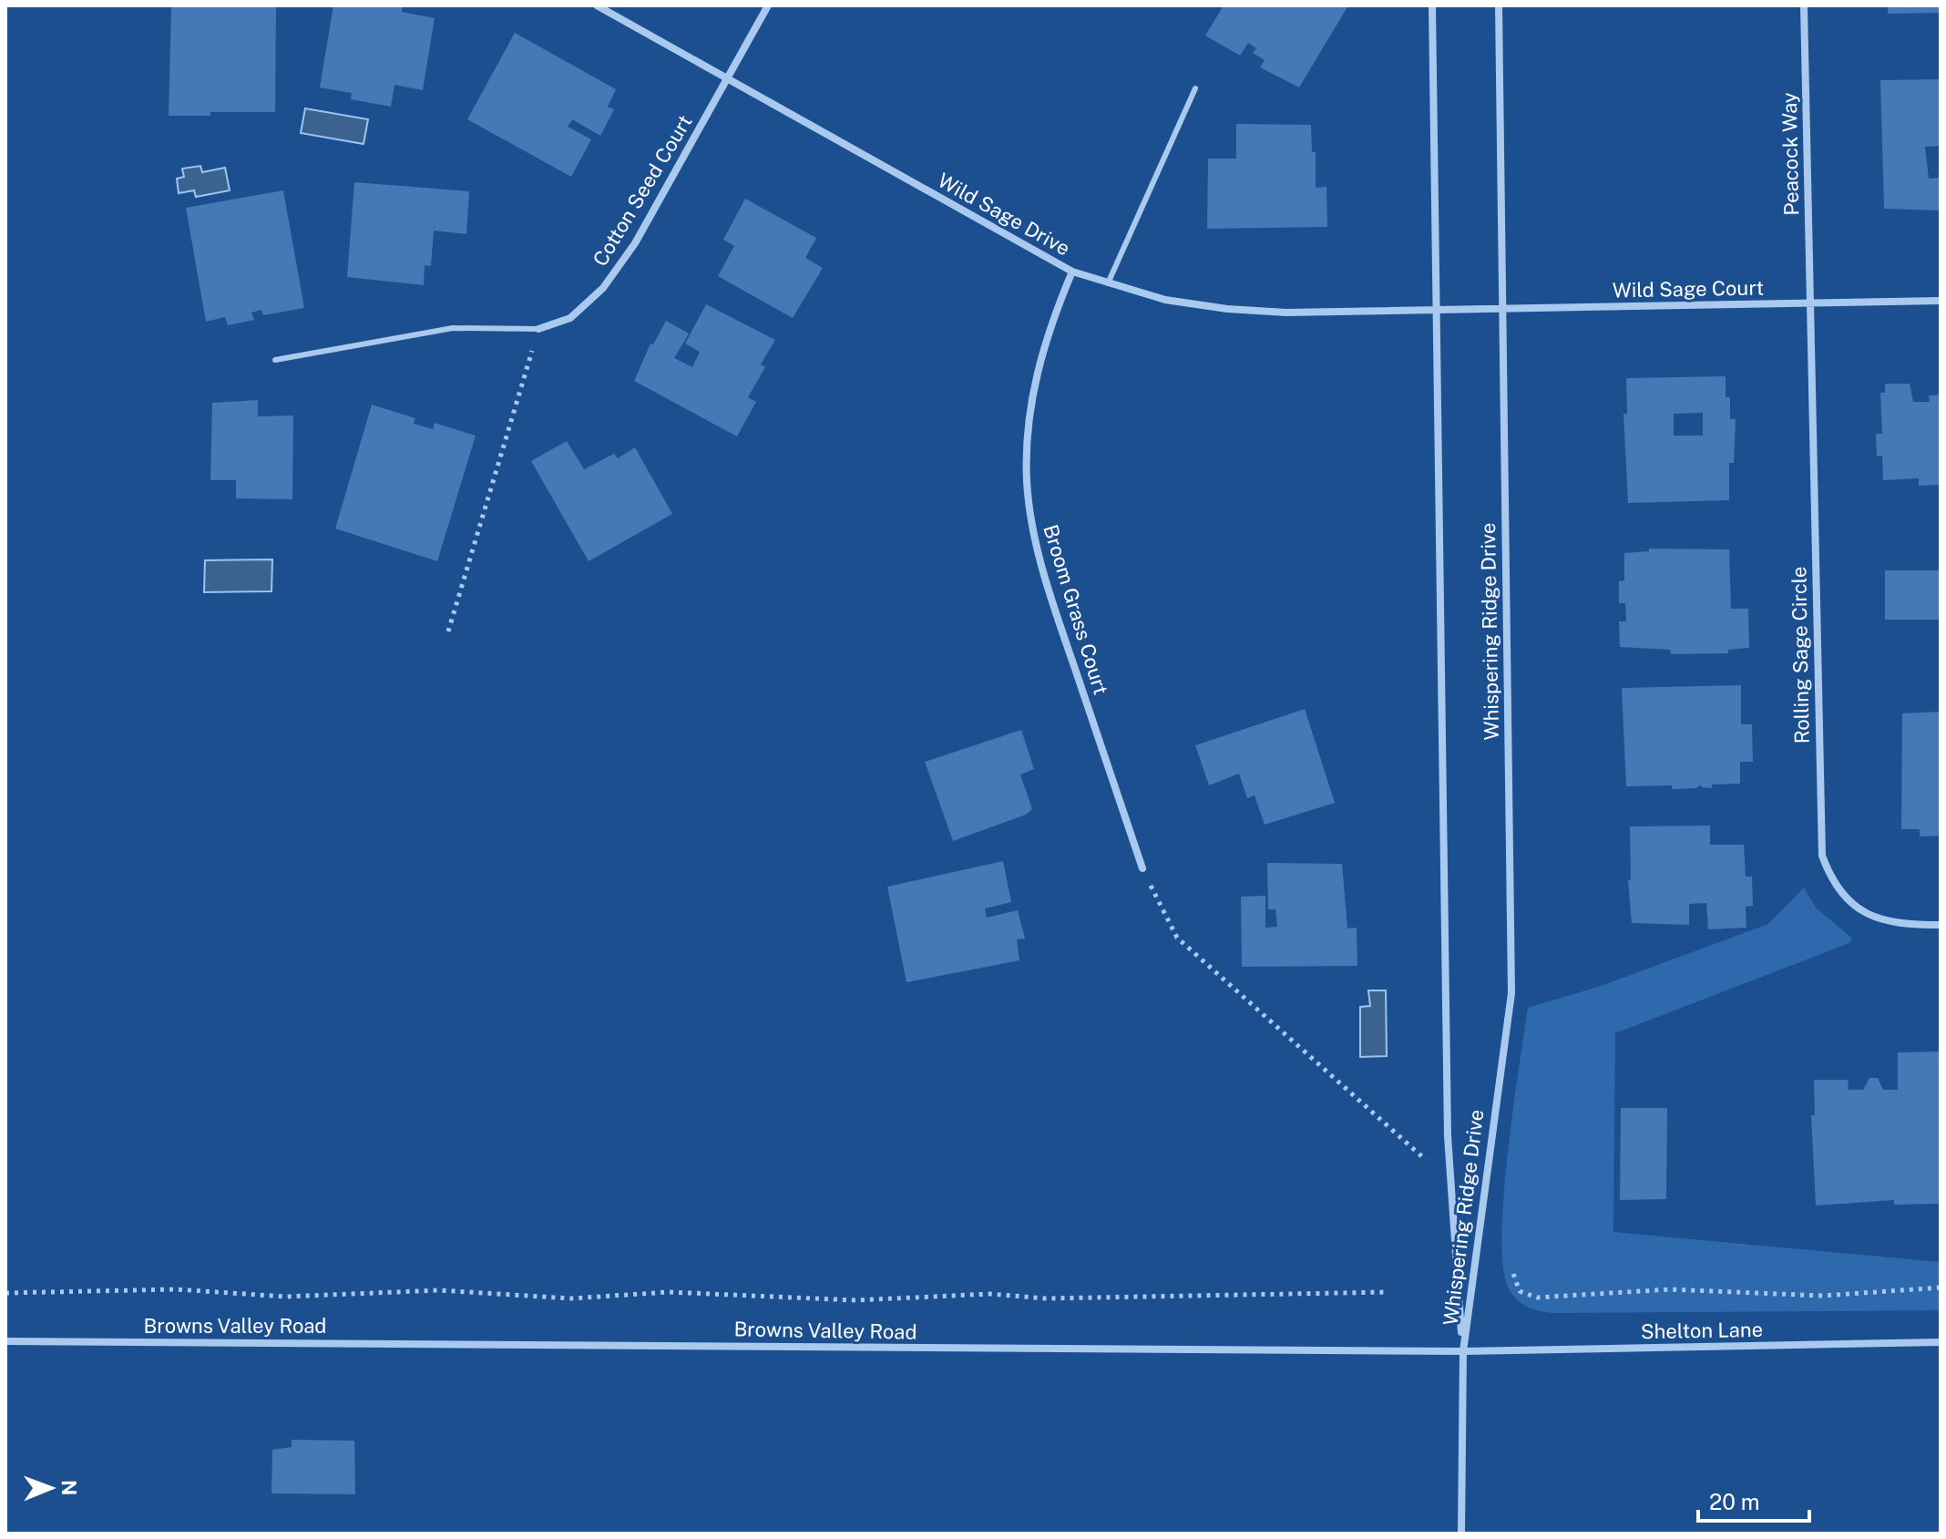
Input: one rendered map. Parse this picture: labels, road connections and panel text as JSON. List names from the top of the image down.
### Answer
{
  "streets": {
    "street": [
      "Peacock Way",
      "Cotton Seed Court",
      "Wild Sage Drive",
      "Wild Sage Court",
      "Broom Grass Court",
      "Whispering Ridge Drive",
      "Rolling Sage Circle",
      "Browns Valley Road",
      "Shelton Lane"
    ]
  },
  "crossings": [
    ["Peacock Way", "Wild Sage Court"],
    ["Peacock Way", "Rolling Sage Circle"],
    ["Cotton Seed Court", "Wild Sage Drive"],
    ["Wild Sage Drive", "Wild Sage Court"],
    ["Wild Sage Drive", "Broom Grass Court"],
    ["Wild Sage Drive", "Whispering Ridge Drive"],
    ["Wild Sage Court", "Whispering Ridge Drive"],
    ["Wild Sage Court", "Rolling Sage Circle"],
    ["Whispering Ridge Drive", "Browns Valley Road"],
    ["Whispering Ridge Drive", "Shelton Lane"],
    ["Browns Valley Road", "Shelton Lane"]
  ],
  "scale_bar": "20 m",
  "north": "right"
}
